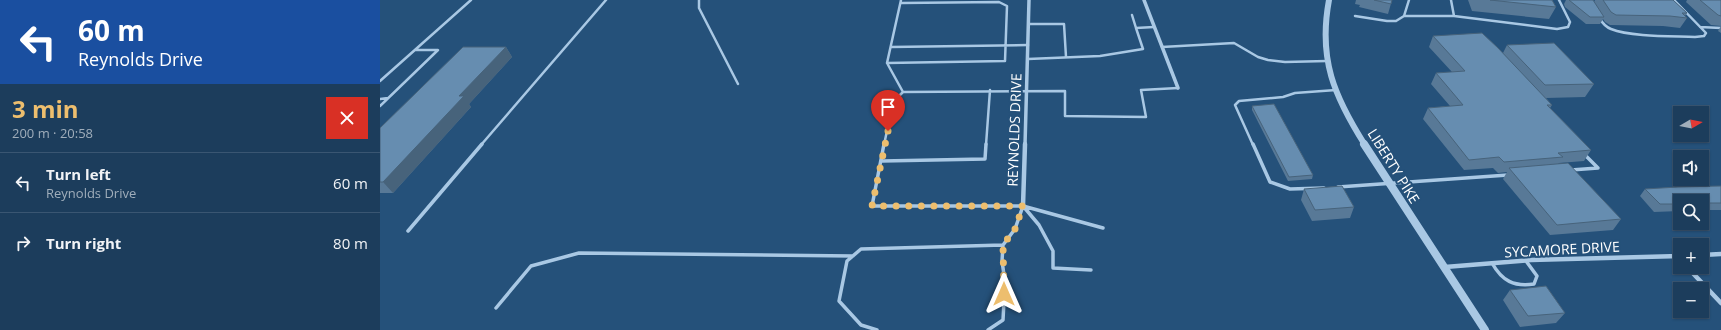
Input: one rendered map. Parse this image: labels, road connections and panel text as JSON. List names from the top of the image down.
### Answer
{
  "streets": {
    "street": ["REYNOLDS DRIVE", "LIBERTY PIKE", "SYCAMORE DRIVE"]
  },
  "crossings": [
    ["LIBERTY PIKE", "SYCAMORE DRIVE"]
  ],
  "north": "right",
  "page": {
    "turn": ["60 m", "Reynolds Drive"],
    "heading": ["3 min", "200 m · 20:58"],
    "map_buttons": ["+", "−"],
    "list": [
      {
        "name": "Turn left",
        "note": "Reynolds Drive",
        "value": "60 m"
      },
      {
        "name": "Turn right",
        "value": "80 m"
      }
    ]
  }
}
